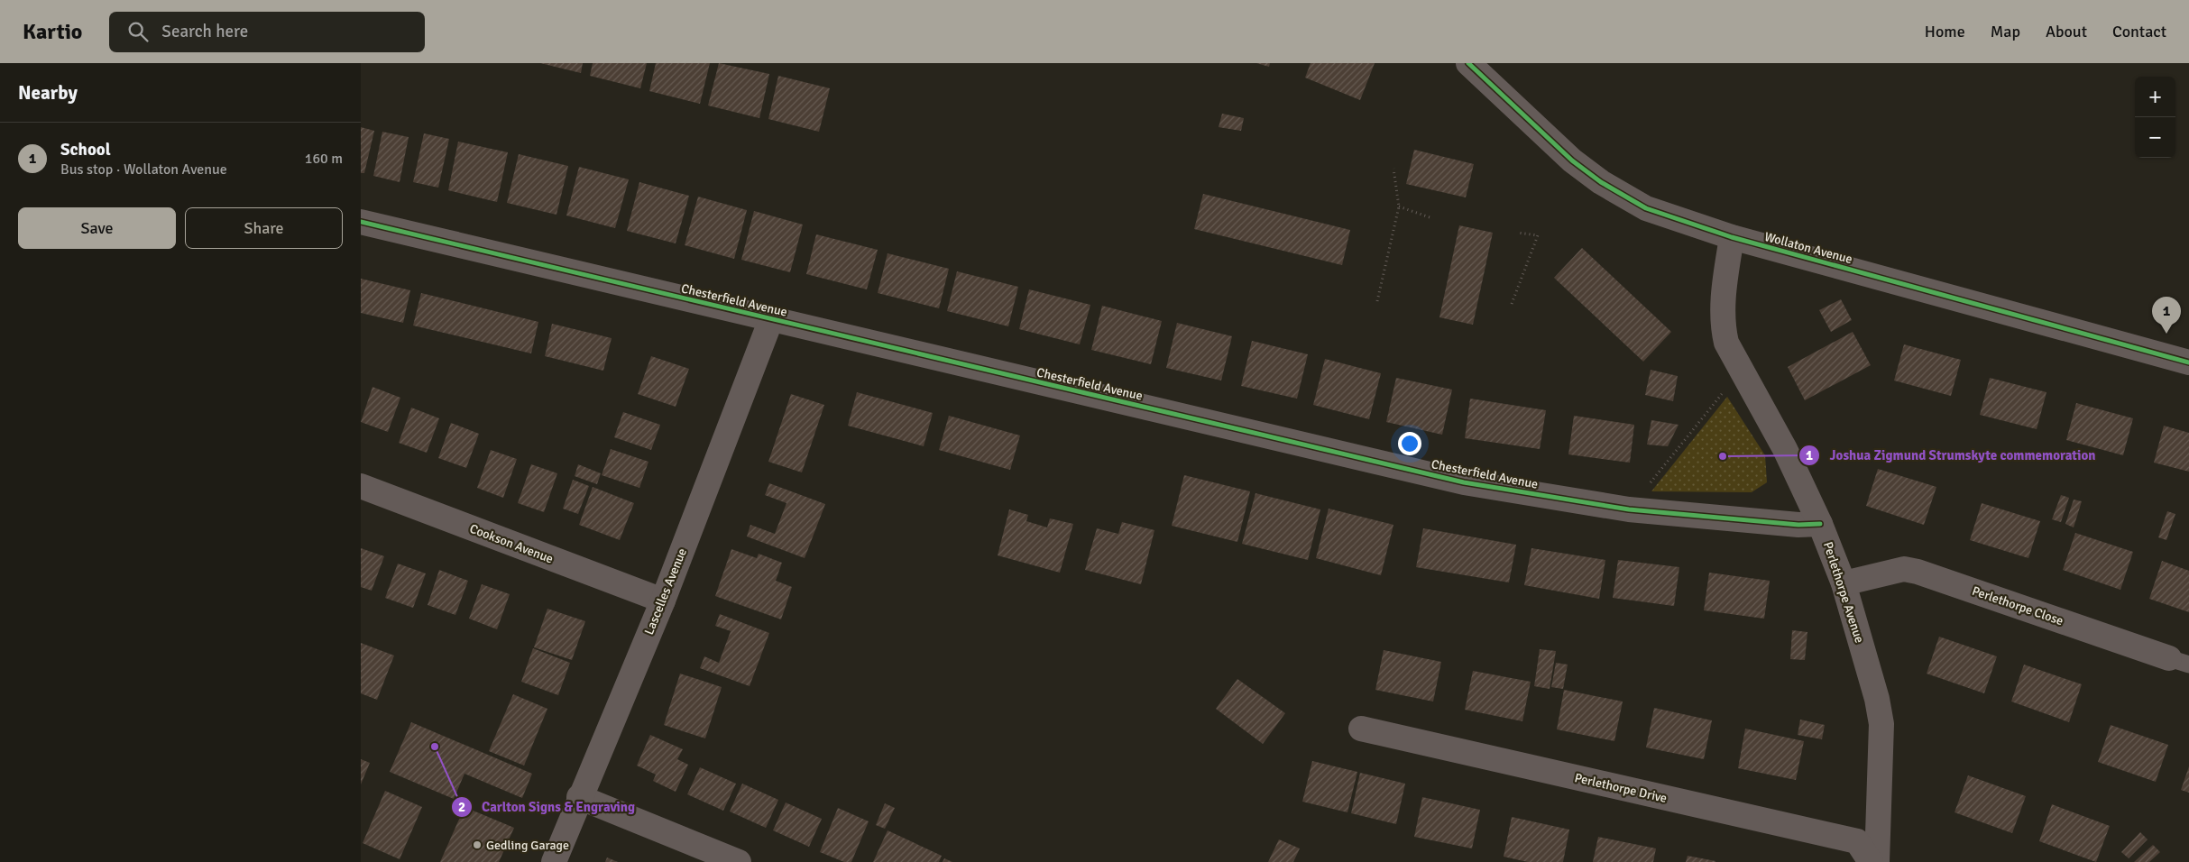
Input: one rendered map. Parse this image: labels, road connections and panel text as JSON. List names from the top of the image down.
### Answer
{
  "streets": {
    "street": [
      "Wollaton Avenue",
      "Chesterfield Avenue",
      "Cookson Avenue",
      "Lascelles Avenue",
      "Perlethorpe Avenue",
      "Perlethorpe Close",
      "Perlethorpe Drive"
    ]
  },
  "crossings": [
    ["Wollaton Avenue", "Perlethorpe Avenue"],
    ["Chesterfield Avenue", "Lascelles Avenue"],
    ["Chesterfield Avenue", "Perlethorpe Avenue"],
    ["Cookson Avenue", "Lascelles Avenue"],
    ["Perlethorpe Avenue", "Perlethorpe Close"]
  ],
  "places": ["Joshua Zigmund Strumskyte commemoration", "Carlton Signs & Engraving", "Gedling Garage"],
  "page": {
    "header": "Kartio",
    "search": "Search here",
    "nav": [
      "Home",
      "Map",
      "About",
      "Contact"
    ],
    "heading": "Nearby",
    "map_buttons": ["+", "−"],
    "list": [
      {
        "mark": "1",
        "name": "School",
        "note": "Bus stop · Wollaton Avenue",
        "value": "160 m"
      }
    ],
    "buttons": ["Save", "Share"],
    "pins": "1"
  }
}
